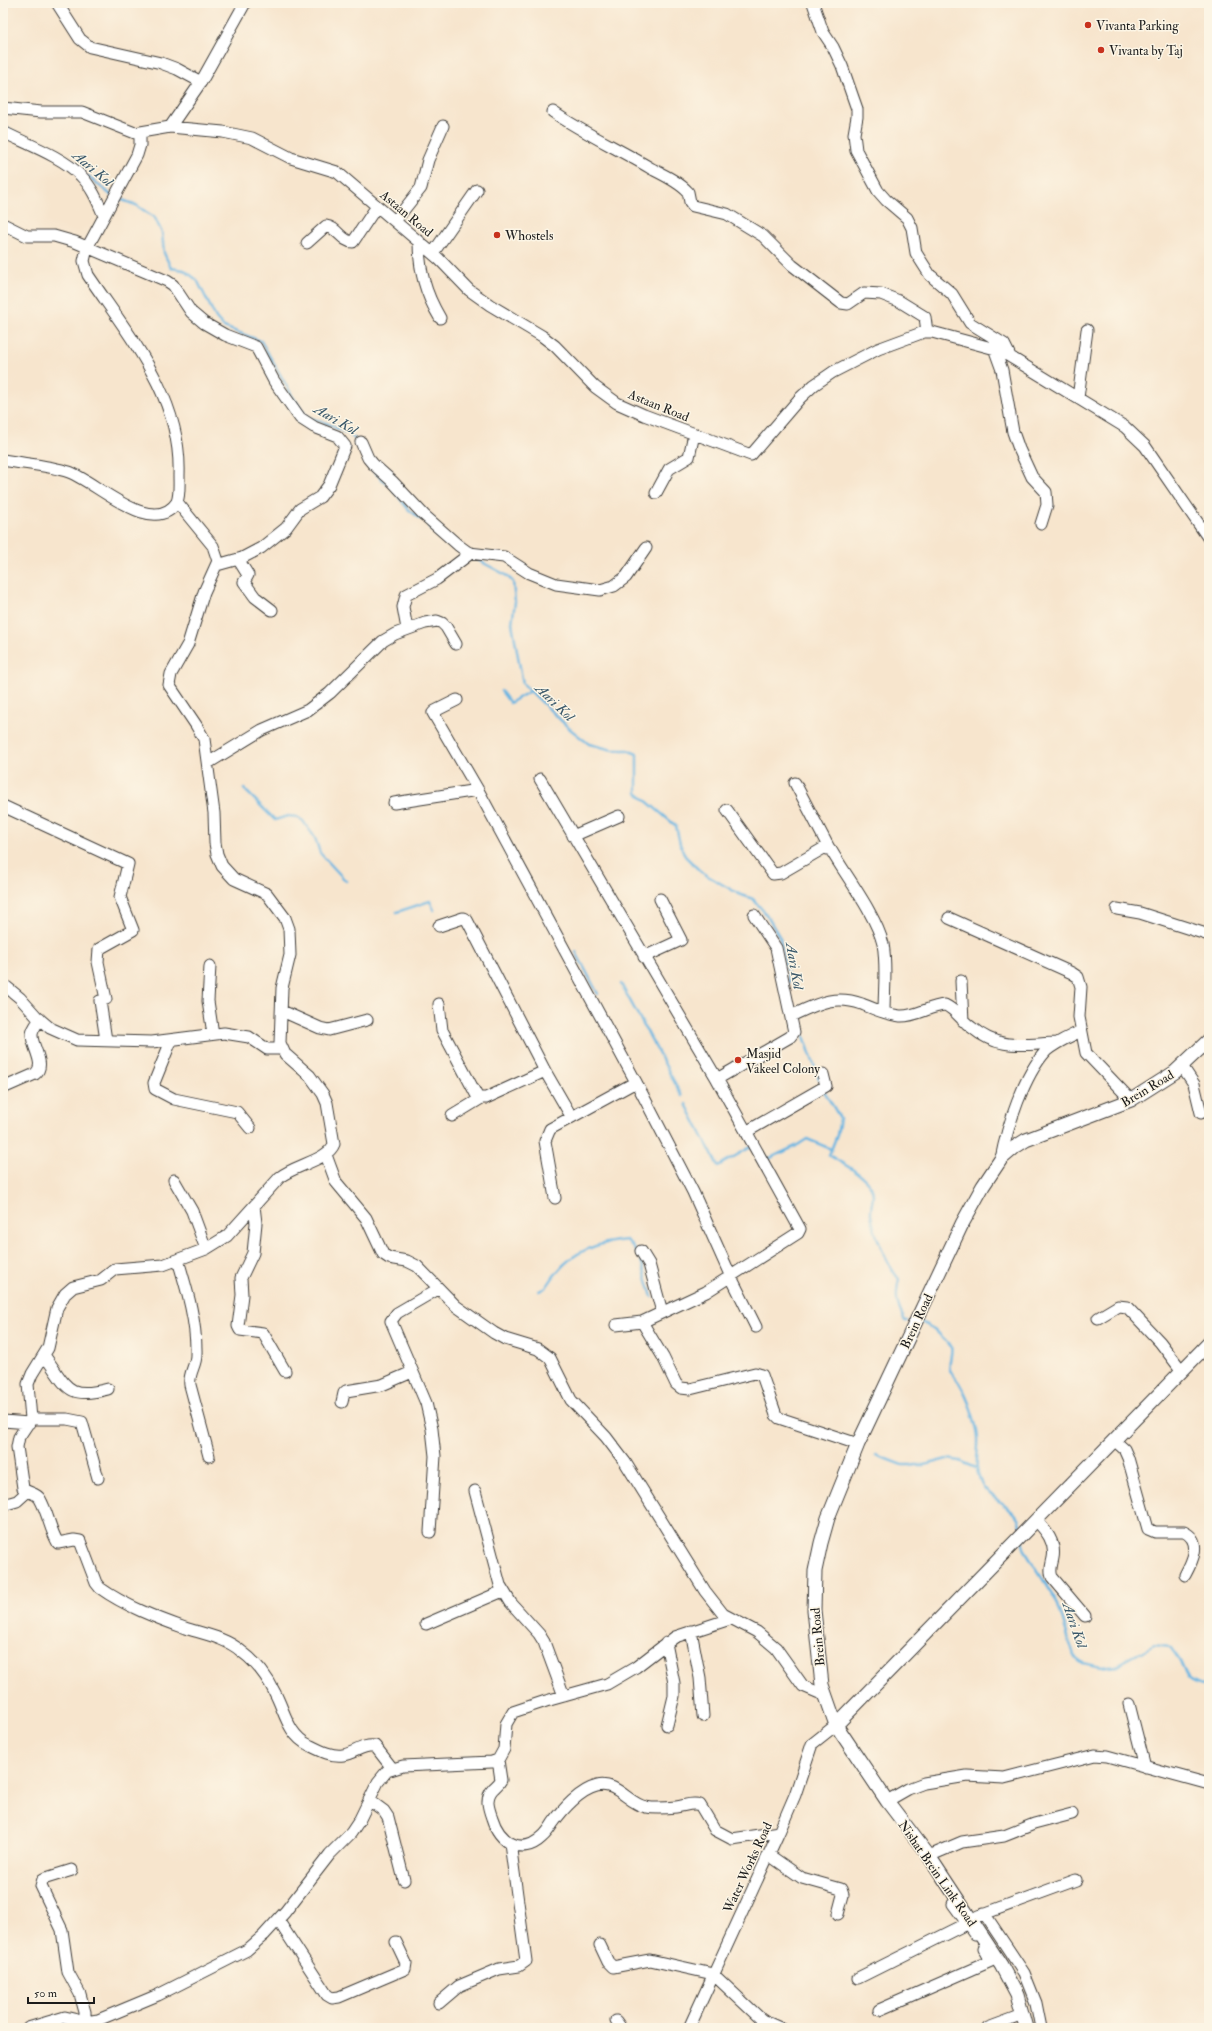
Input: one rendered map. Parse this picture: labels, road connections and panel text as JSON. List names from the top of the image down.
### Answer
{
  "streets": {
    "street": [
      "Astaan Road",
      "Brein Road",
      "Water Works Road",
      "Nishat Brein Link Road"
    ]
  },
  "crossings": [
    ["Brein Road", "Water Works Road"],
    ["Brein Road", "Nishat Brein Link Road"],
    ["Water Works Road", "Nishat Brein Link Road"]
  ],
  "water": ["Aari Kol"],
  "places": [
    "Vivanta Parking",
    "Vivanta by Taj",
    "Whostels",
    "Masjid Vakeel Colony"
  ],
  "scale_bar": "50 m"
}
